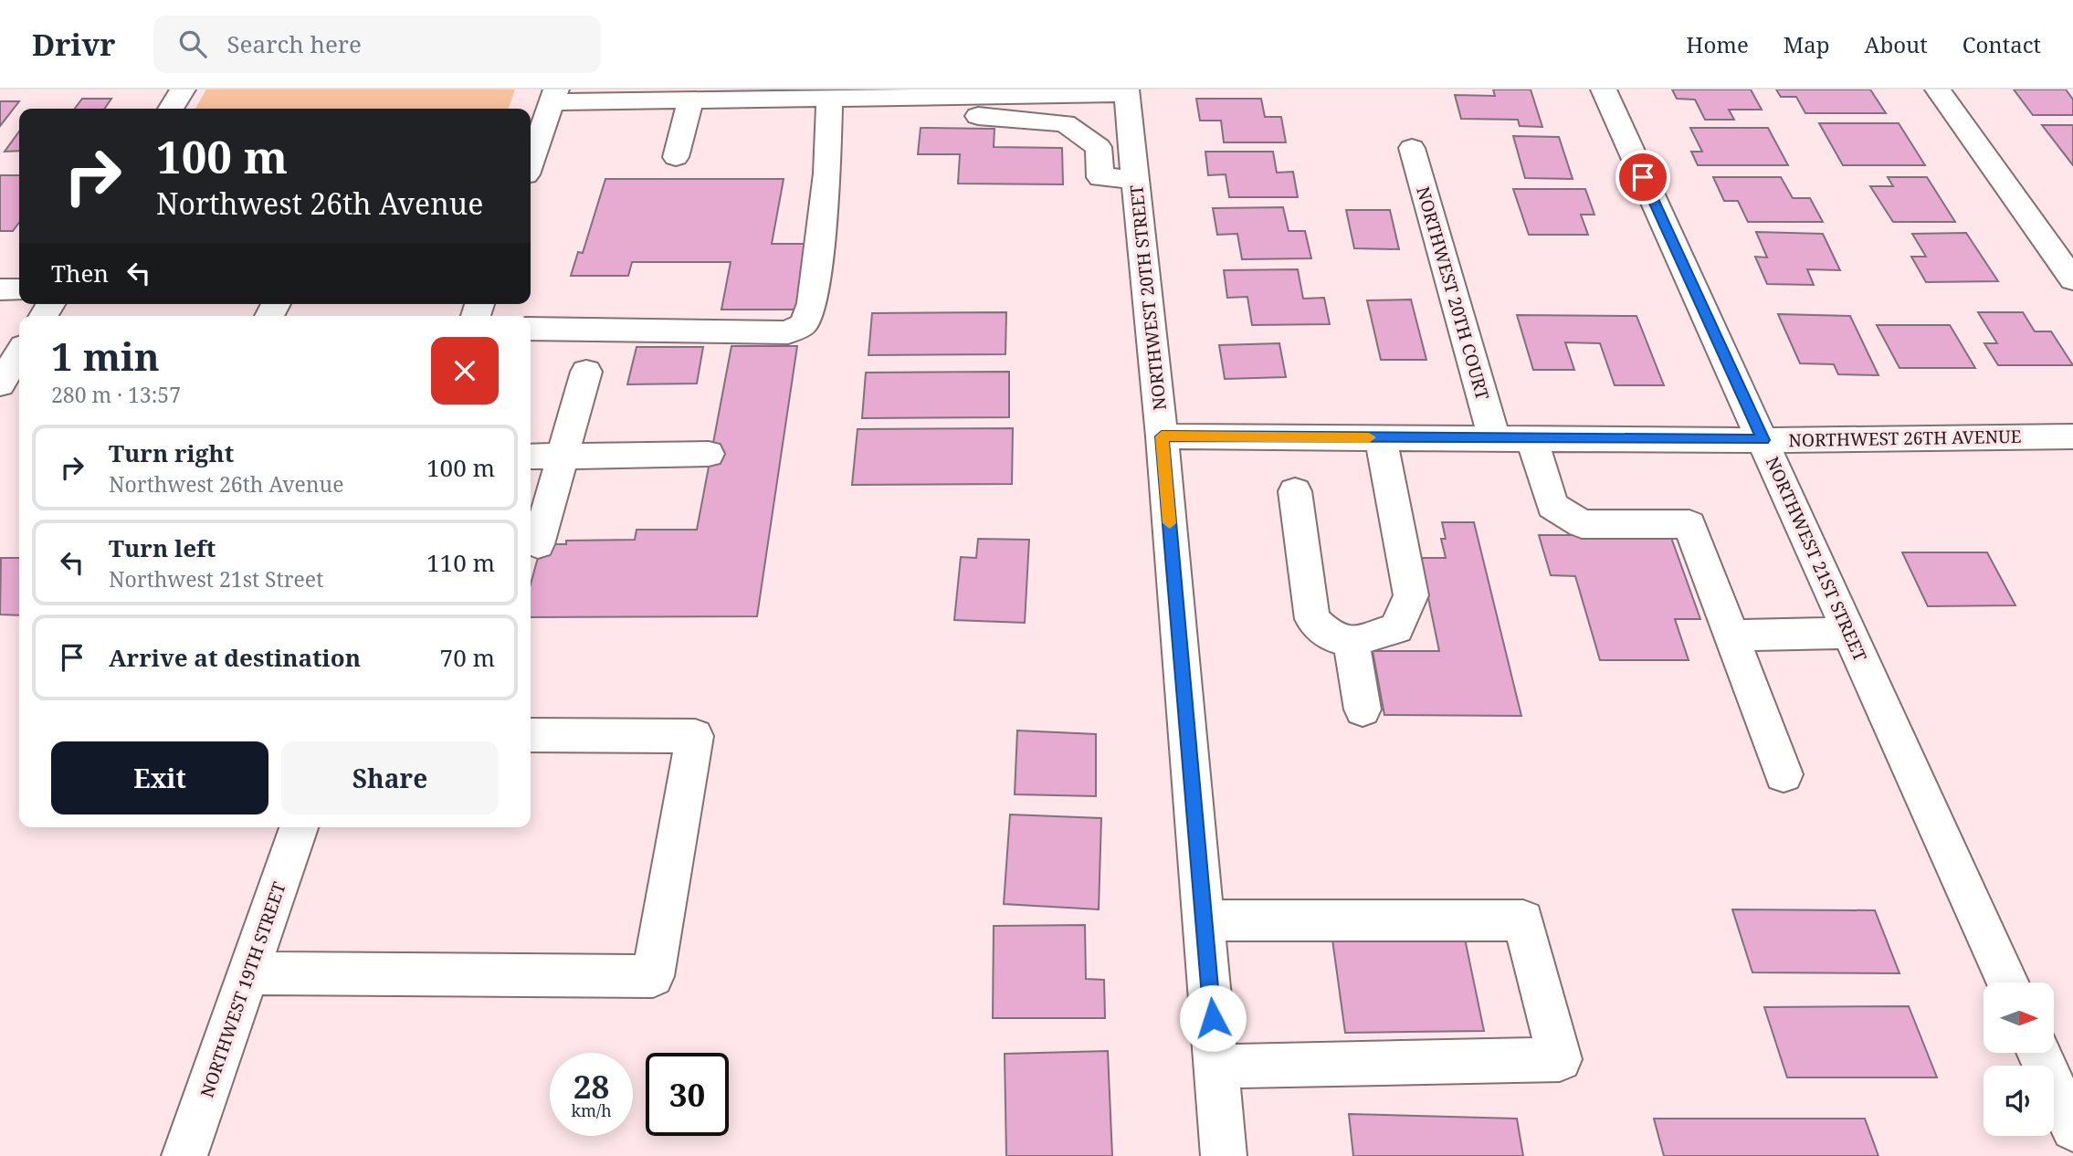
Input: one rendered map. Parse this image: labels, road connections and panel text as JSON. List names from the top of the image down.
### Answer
{
  "streets": {
    "street": [
      "NORTHWEST 20TH COURT",
      "NORTHWEST 20TH STREET",
      "NORTHWEST 26TH AVENUE",
      "NORTHWEST 21ST STREET",
      "NORTHWEST 19TH STREET"
    ]
  },
  "crossings": [
    ["NORTHWEST 20TH COURT", "NORTHWEST 26TH AVENUE"],
    ["NORTHWEST 20TH STREET", "NORTHWEST 26TH AVENUE"],
    ["NORTHWEST 26TH AVENUE", "NORTHWEST 21ST STREET"]
  ],
  "north": "right",
  "page": {
    "header": "Drivr",
    "search": "Search here",
    "nav": [
      "Home",
      "Map",
      "About",
      "Contact"
    ],
    "turn": ["100 m", "Northwest 26th Avenue"],
    "then": "Then",
    "heading": ["1 min", "280 m · 13:57"],
    "list": [
      {
        "name": "Turn right",
        "note": "Northwest 26th Avenue",
        "value": "100 m"
      },
      {
        "name": "Turn left",
        "note": "Northwest 21st Street",
        "value": "110 m"
      },
      {
        "name": "Arrive at destination",
        "value": "70 m"
      }
    ],
    "buttons": ["Exit", "Share"],
    "speed": "28 km/h",
    "limit": "30"
  }
}
